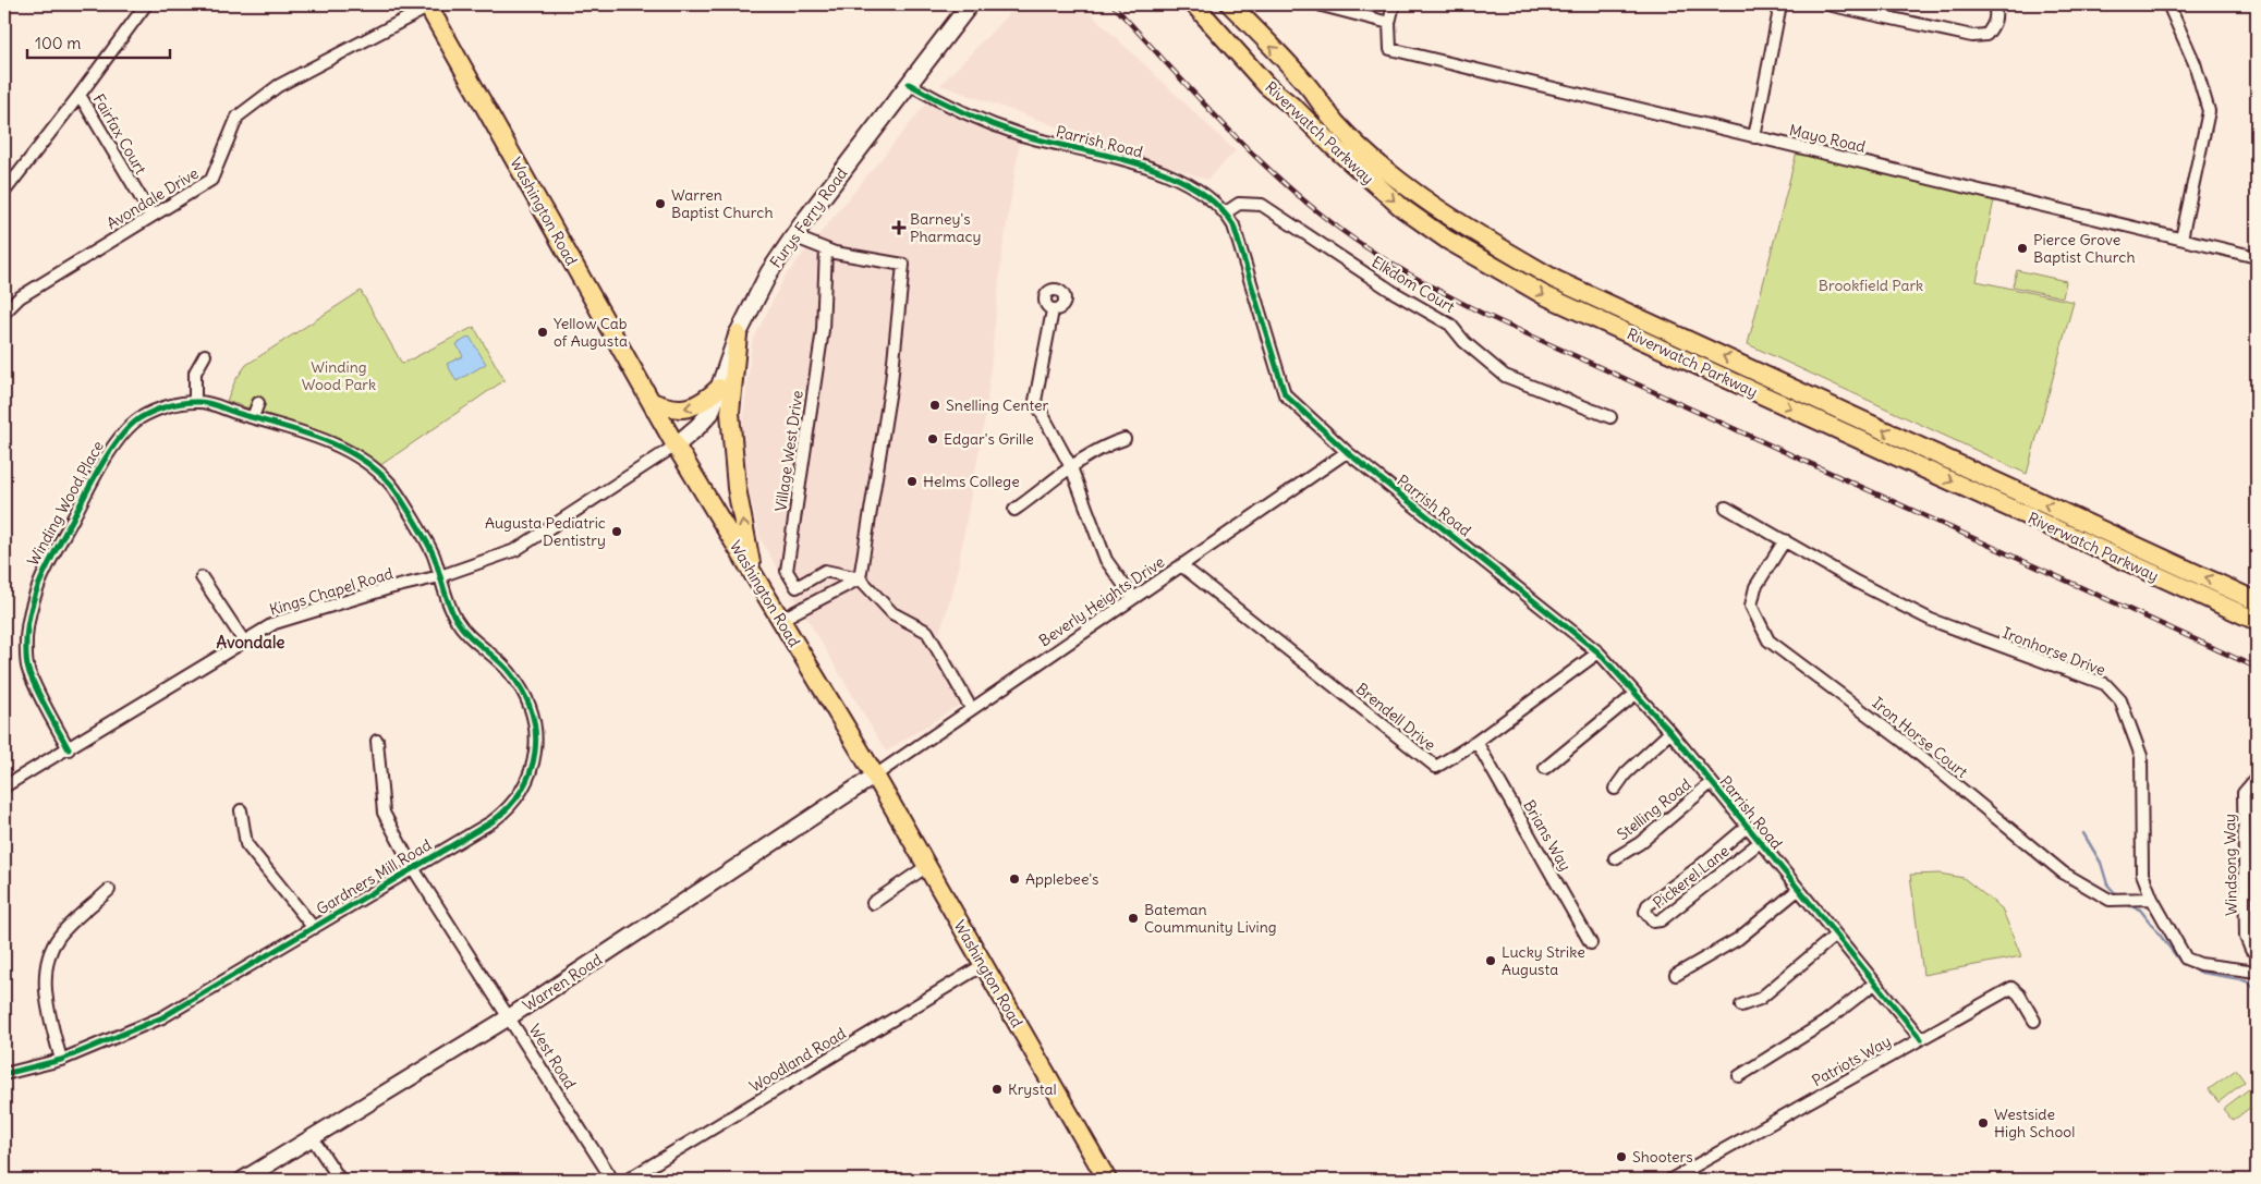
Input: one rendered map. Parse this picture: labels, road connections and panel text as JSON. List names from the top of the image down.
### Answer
{
  "streets": {
    "main road": ["Riverwatch Parkway", "Washington Road", "Furys Ferry Road"],
    "street": [
      "Fairfax Court",
      "Mayo Road",
      "Parrish Road",
      "Avondale Drive",
      "Elkdom Court",
      "Village West Drive",
      "Winding Wood Place",
      "Kings Chapel Road",
      "Beverly Heights Drive",
      "Ironhorse Drive",
      "Brendell Drive",
      "Iron Horse Court",
      "Stelling Road",
      "Brians Way",
      "Windsong Way",
      "Gardners Mill Road",
      "Pickerel Lane",
      "Warren Road",
      "West Road",
      "Woodland Road",
      "Patriots Way"
    ]
  },
  "crossings": [
    ["Fairfax Court", "Avondale Drive"],
    ["Parrish Road", "Furys Ferry Road"],
    ["Parrish Road", "Elkdom Court"],
    ["Parrish Road", "Beverly Heights Drive"],
    ["Parrish Road", "Brendell Drive"],
    ["Parrish Road", "Stelling Road"],
    ["Parrish Road", "Pickerel Lane"],
    ["Parrish Road", "Patriots Way"],
    ["Avondale Drive", "Washington Road"],
    ["Washington Road", "Furys Ferry Road"],
    ["Washington Road", "Kings Chapel Road"],
    ["Washington Road", "Beverly Heights Drive"],
    ["Washington Road", "Warren Road"],
    ["Washington Road", "Woodland Road"],
    ["Furys Ferry Road", "Kings Chapel Road"],
    ["Winding Wood Place", "Kings Chapel Road"],
    ["Winding Wood Place", "Gardners Mill Road"],
    ["Kings Chapel Road", "Gardners Mill Road"],
    ["Beverly Heights Drive", "Brendell Drive"],
    ["Beverly Heights Drive", "Warren Road"],
    ["Ironhorse Drive", "Iron Horse Court"],
    ["Brendell Drive", "Brians Way"],
    ["Gardners Mill Road", "West Road"],
    ["Warren Road", "West Road"]
  ],
  "districts": ["Avondale"],
  "parks": ["Brookfield Park", "Winding Wood Park"],
  "places": {
    "other": [
      "Warren Baptist Church",
      "Pierce Grove Baptist Church",
      "Yellow Cab of Augusta",
      "Snelling Center",
      "Edgar's Grille",
      "Helms College",
      "Augusta Pediatric Dentistry",
      "Applebee's",
      "Bateman Coummunity Living",
      "Lucky Strike Augusta",
      "Krystal",
      "Westside High School",
      "Shooters"
    ],
    "health": ["Barney's Pharmacy"]
  },
  "scale_bar": "100 m"
}
